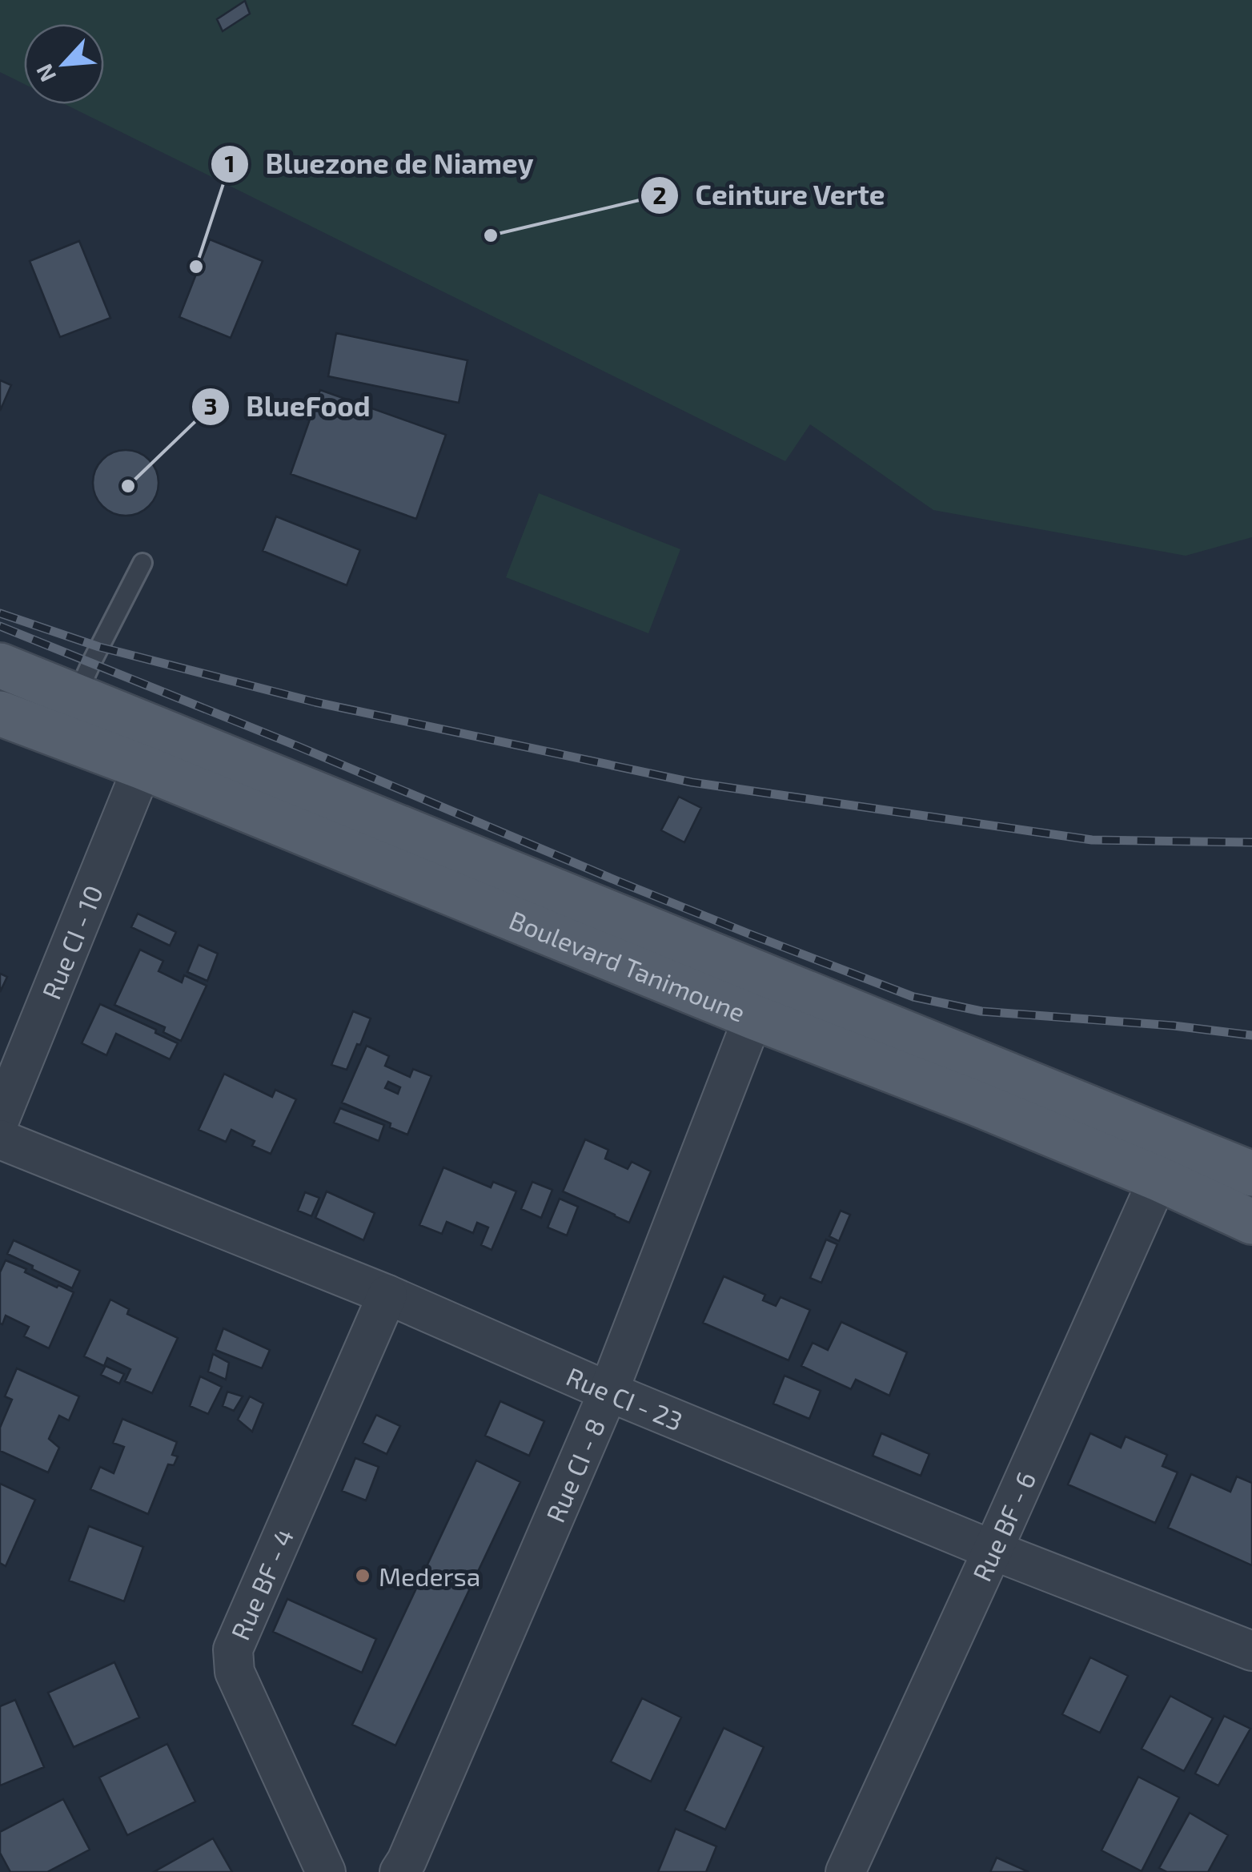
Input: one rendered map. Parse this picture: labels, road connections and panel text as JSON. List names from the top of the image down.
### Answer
{
  "streets": {
    "main road": ["Boulevard Tanimoune"],
    "street": [
      "Rue CI - 10",
      "Rue CI - 23",
      "Rue CI - 8",
      "Rue BF - 6",
      "Rue BF - 4"
    ]
  },
  "crossings": [
    ["Rue CI - 10", "Boulevard Tanimoune"],
    ["Boulevard Tanimoune", "Rue CI - 8"],
    ["Boulevard Tanimoune", "Rue BF - 6"],
    ["Rue CI - 23", "Rue CI - 8"],
    ["Rue CI - 23", "Rue BF - 6"],
    ["Rue CI - 23", "Rue BF - 4"]
  ],
  "places": [
    "Ceinture Verte",
    "Bluezone de Niamey",
    "BlueFood",
    "Medersa"
  ],
  "north": "bottom left"
}
